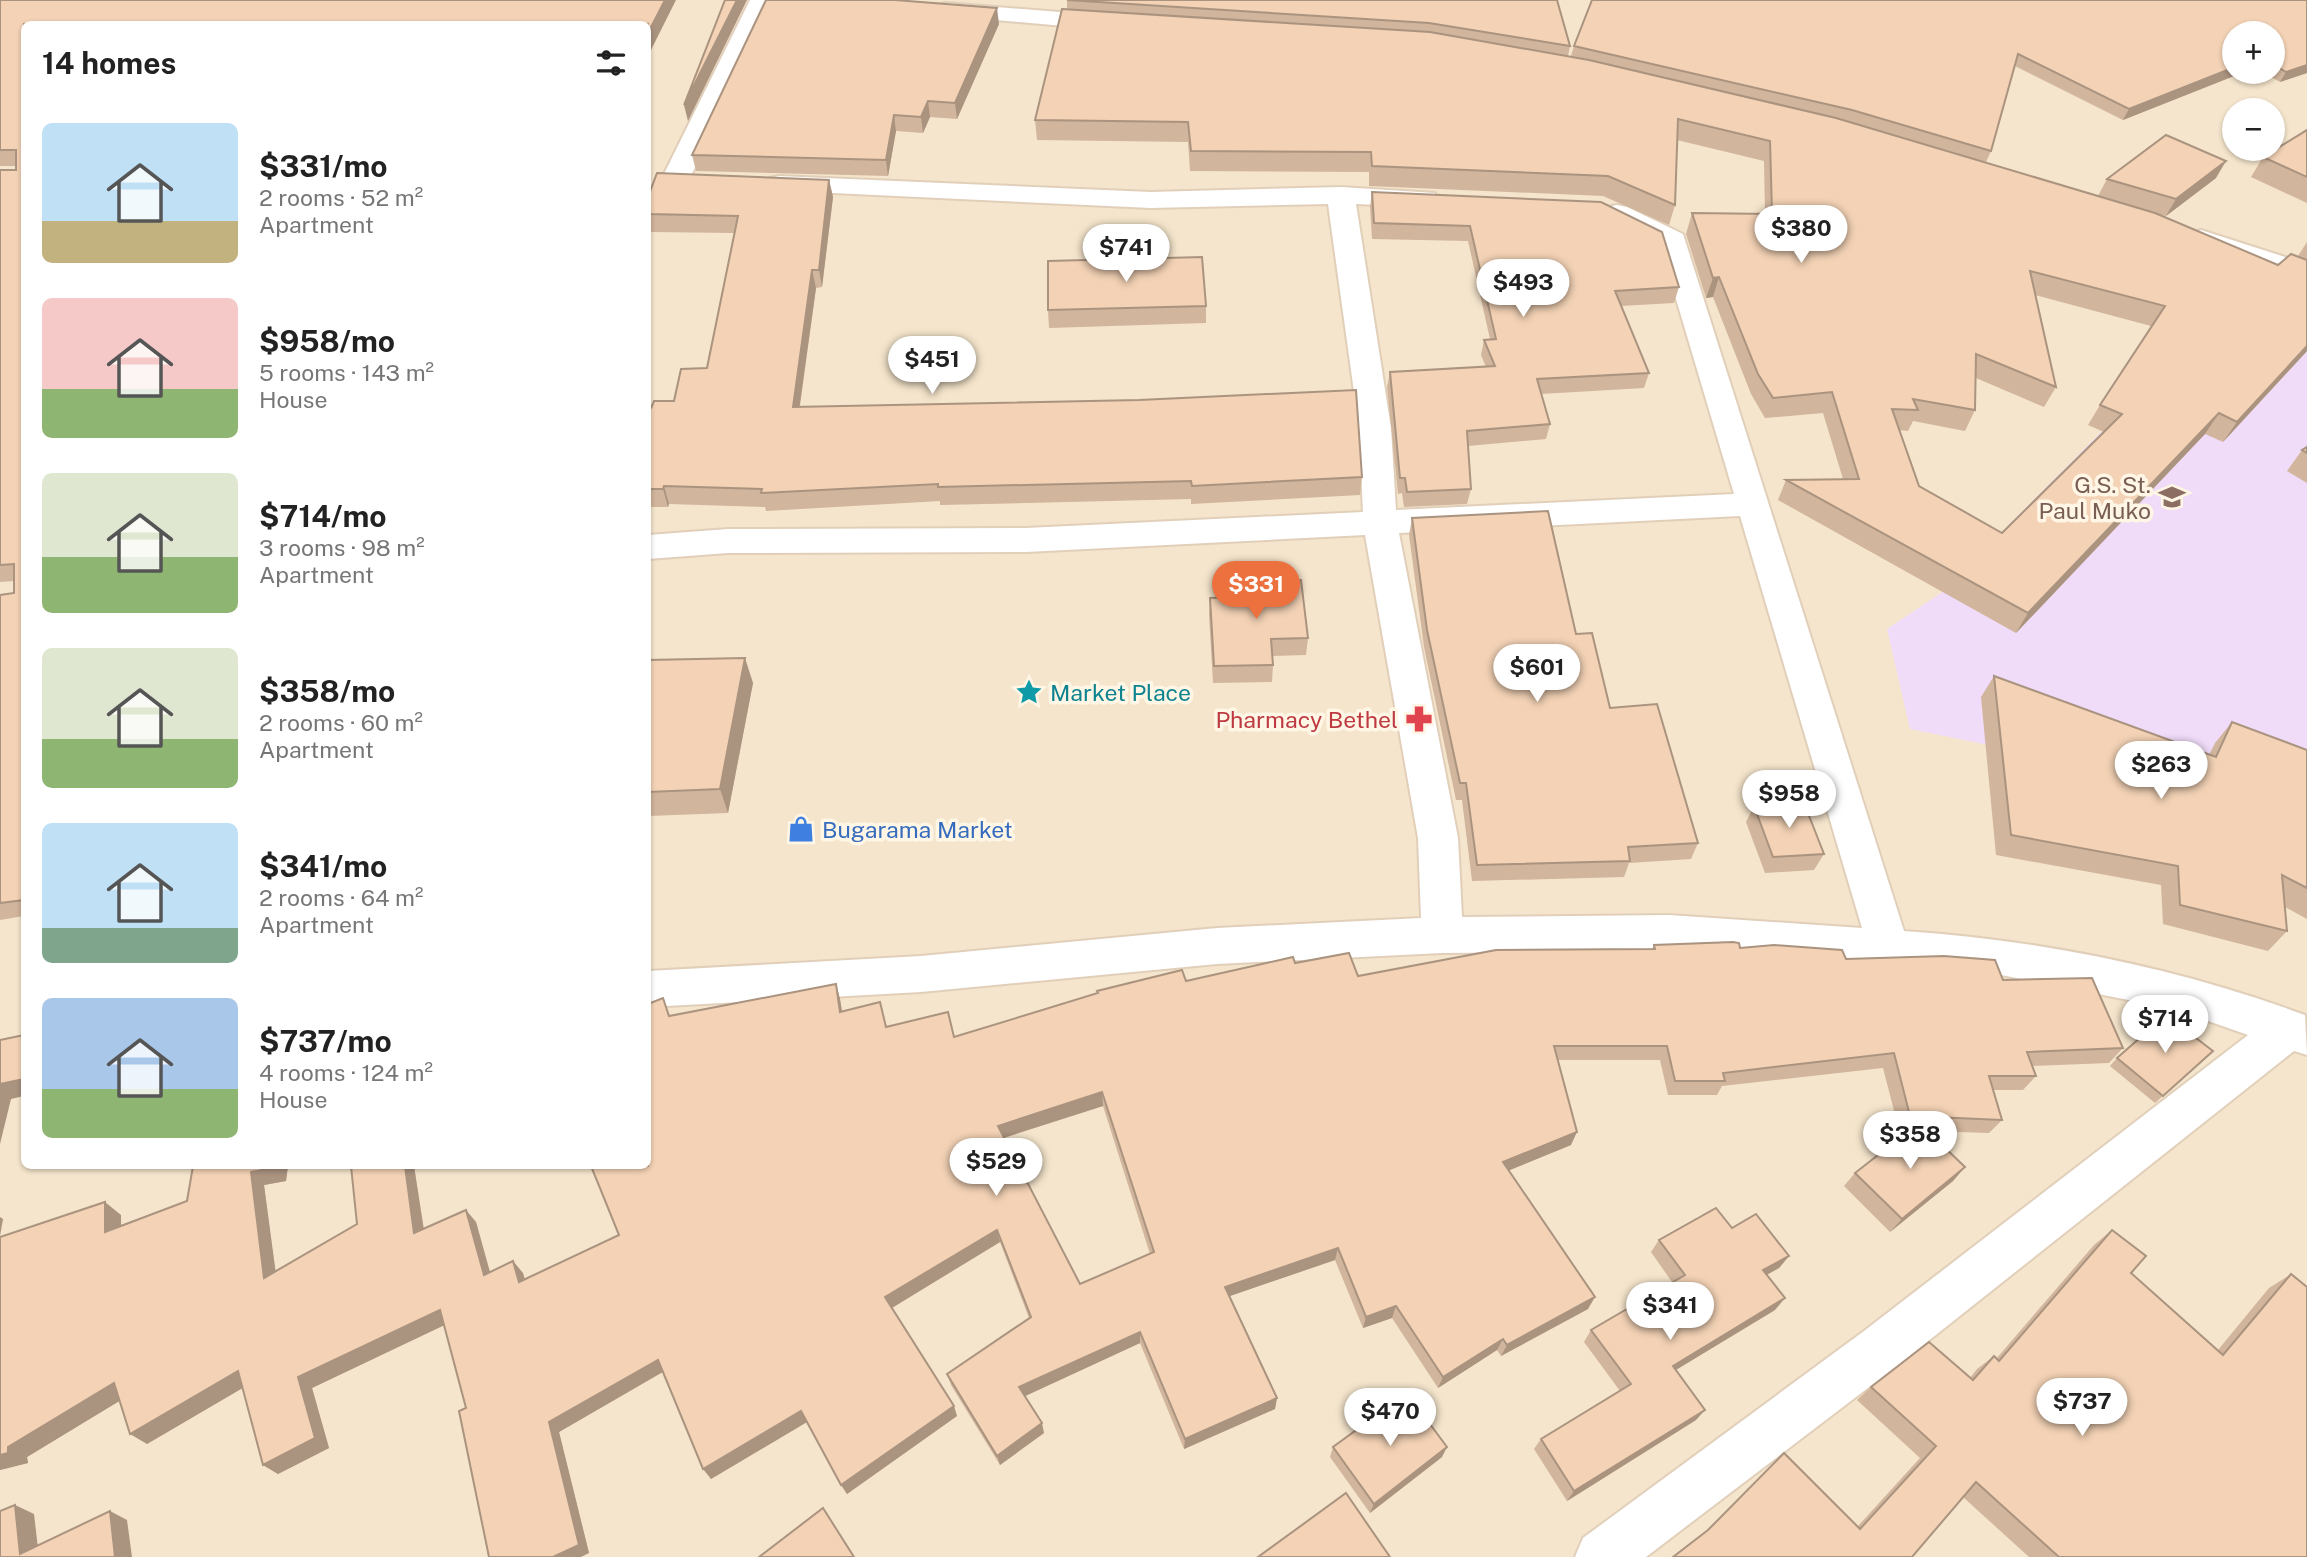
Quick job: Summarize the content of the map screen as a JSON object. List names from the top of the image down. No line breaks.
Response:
{"places":{"school or university":["G.S. St. Paul Muko"],"place":["Market Place"],"pharmacy":["Pharmacy Bethel"],"shop":["Bugarama Market"]},"page":{"map_buttons":["+","−"],"heading":"14 homes","list":[{"name":"$331/mo","note":"2 rooms · 52 m² · Apartment"},{"name":"$958/mo","note":"5 rooms · 143 m² · House"},{"name":"$714/mo","note":"3 rooms · 98 m² · Apartment"},{"name":"$358/mo","note":"2 rooms · 60 m² · Apartment"},{"name":"$341/mo","note":"2 rooms · 64 m² · Apartment"},{"name":"$737/mo","note":"4 rooms · 124 m² · House"}],"price":["$380","$741","$493","$451","$331","$601","$263","$958","$714","$358","$529","$341","$737","$470"]}}
